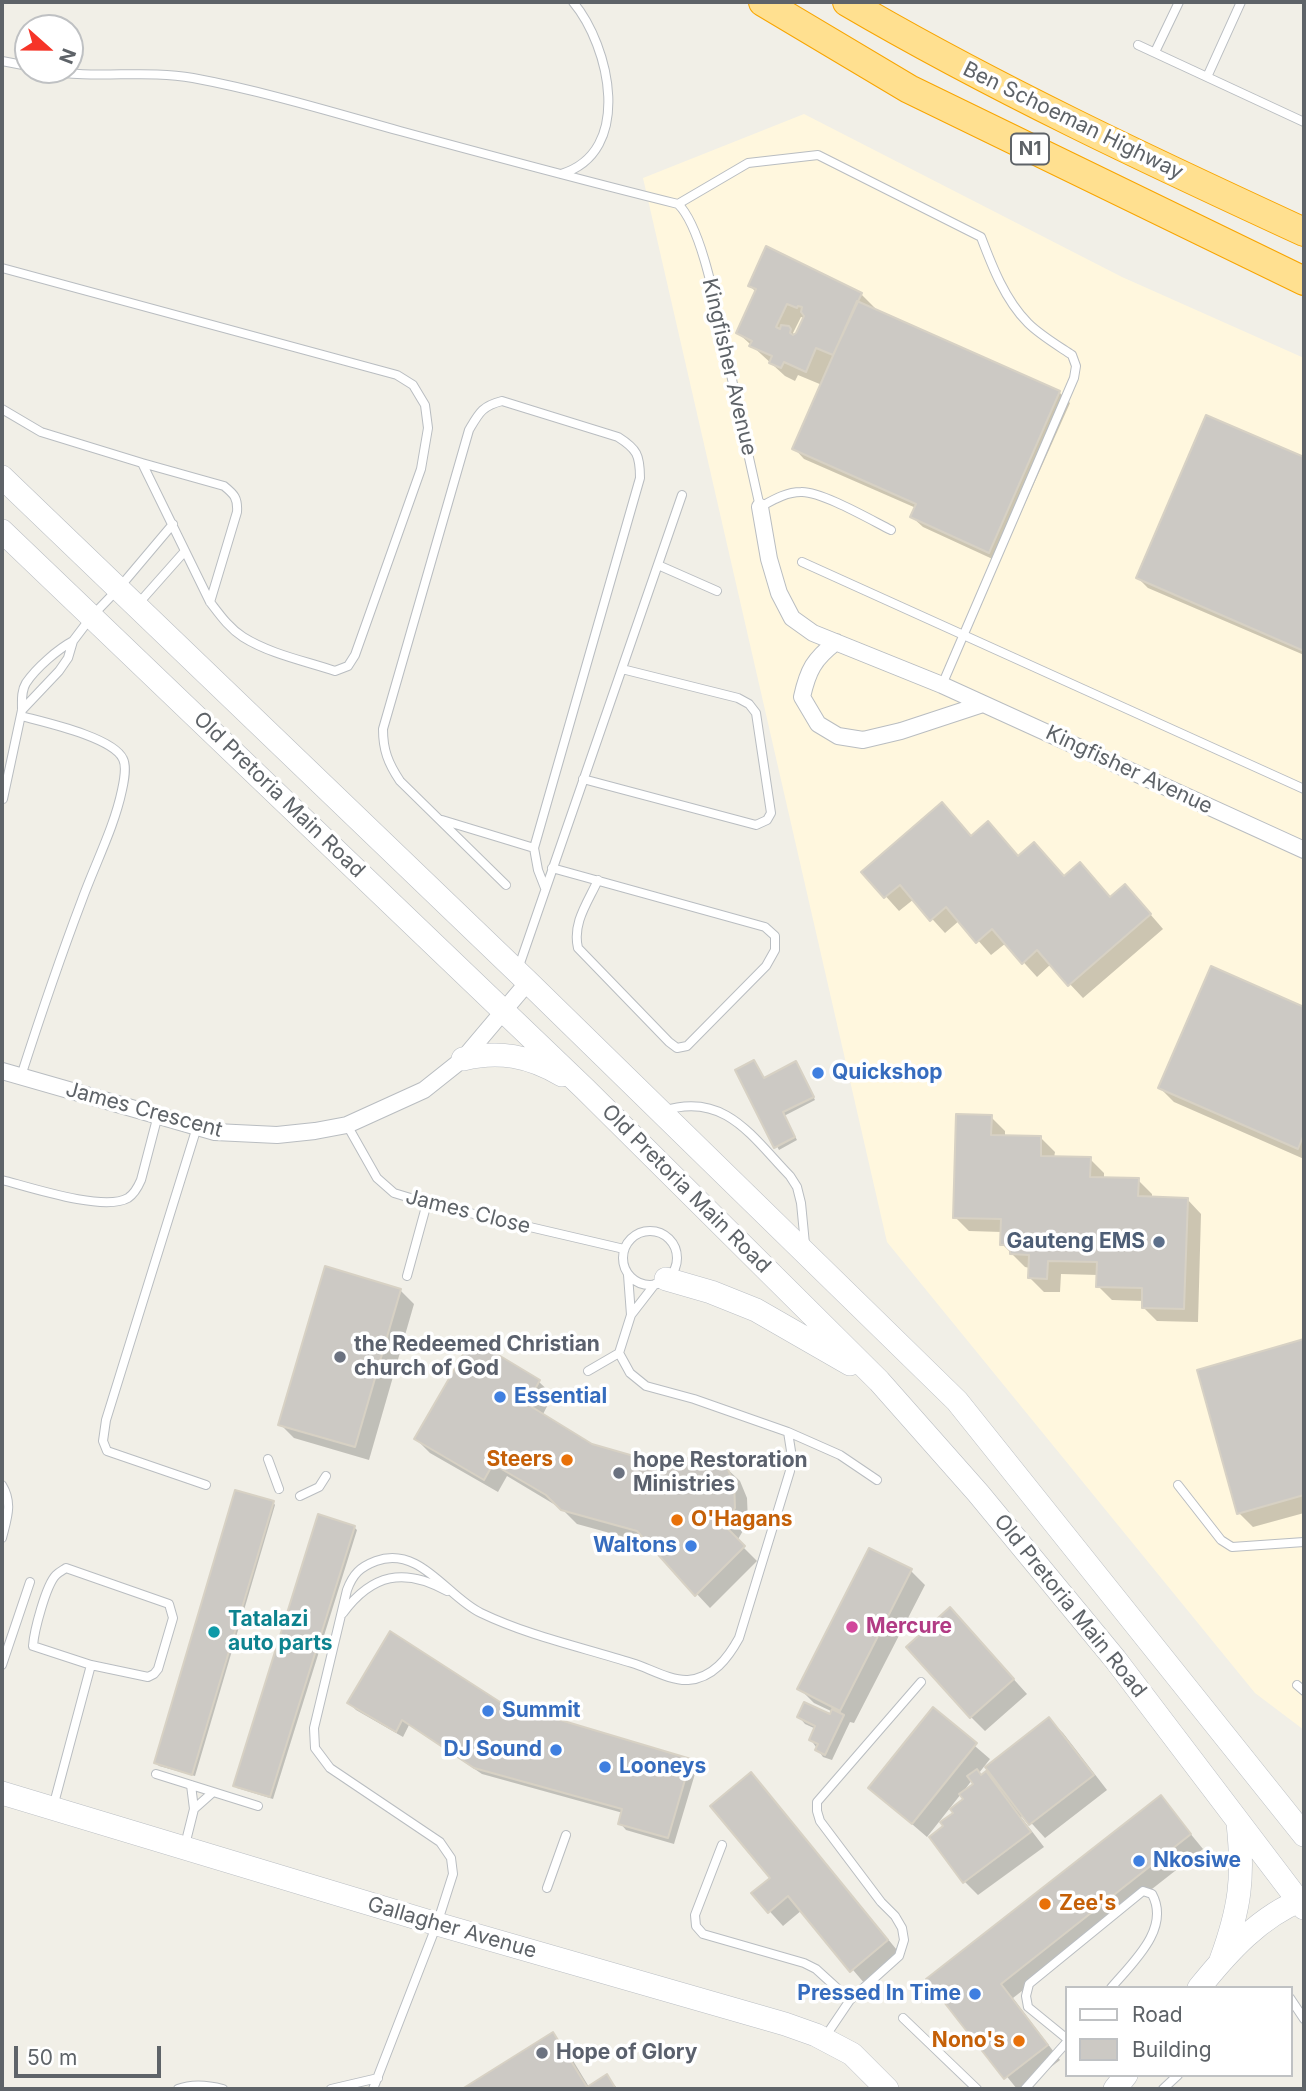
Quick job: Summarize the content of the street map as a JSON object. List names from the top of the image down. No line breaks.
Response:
{"streets":{"highway":["Ben Schoeman Highway","N1"],"main road":["Old Pretoria Main Road","Gallagher Avenue"],"street":["Kingfisher Avenue","James Crescent"],"lane":["James Close"]},"crossings":[["Old Pretoria Main Road","James Crescent"],["James Crescent","James Close"]],"places":["Quickshop","Gauteng EMS","the Redeemed Christian church of God","Essential","Steers","hope Restoration Ministries","O'Hagans","Waltons","Mercure","Tatalazi auto parts","Summit","DJ Sound","Looneys","Nkosiwe","Zee's","Pressed In Time","Nono's","Hope of Glory"],"legend":["Road","Building"],"scale_bar":"50 m","north":"right"}
